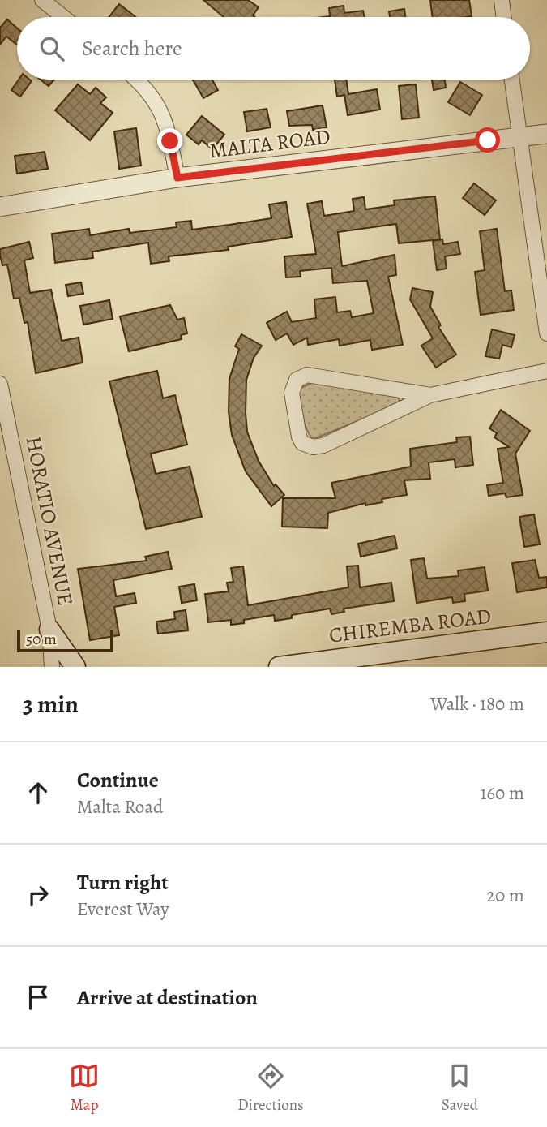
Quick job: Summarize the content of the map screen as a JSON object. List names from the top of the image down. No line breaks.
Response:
{"streets":{"main road":["CHIREMBA ROAD"],"street":["MALTA ROAD","HORATIO AVENUE"]},"scale_bar":"50 m","page":{"search":"Search here","scale":"50 m","heading":["3 min","Walk · 180 m"],"list":[["Continue","Malta Road","160 m"],["Turn right","Everest Way","20 m"],"Arrive at destination"],"nav":["Map","Directions","Saved"]}}
